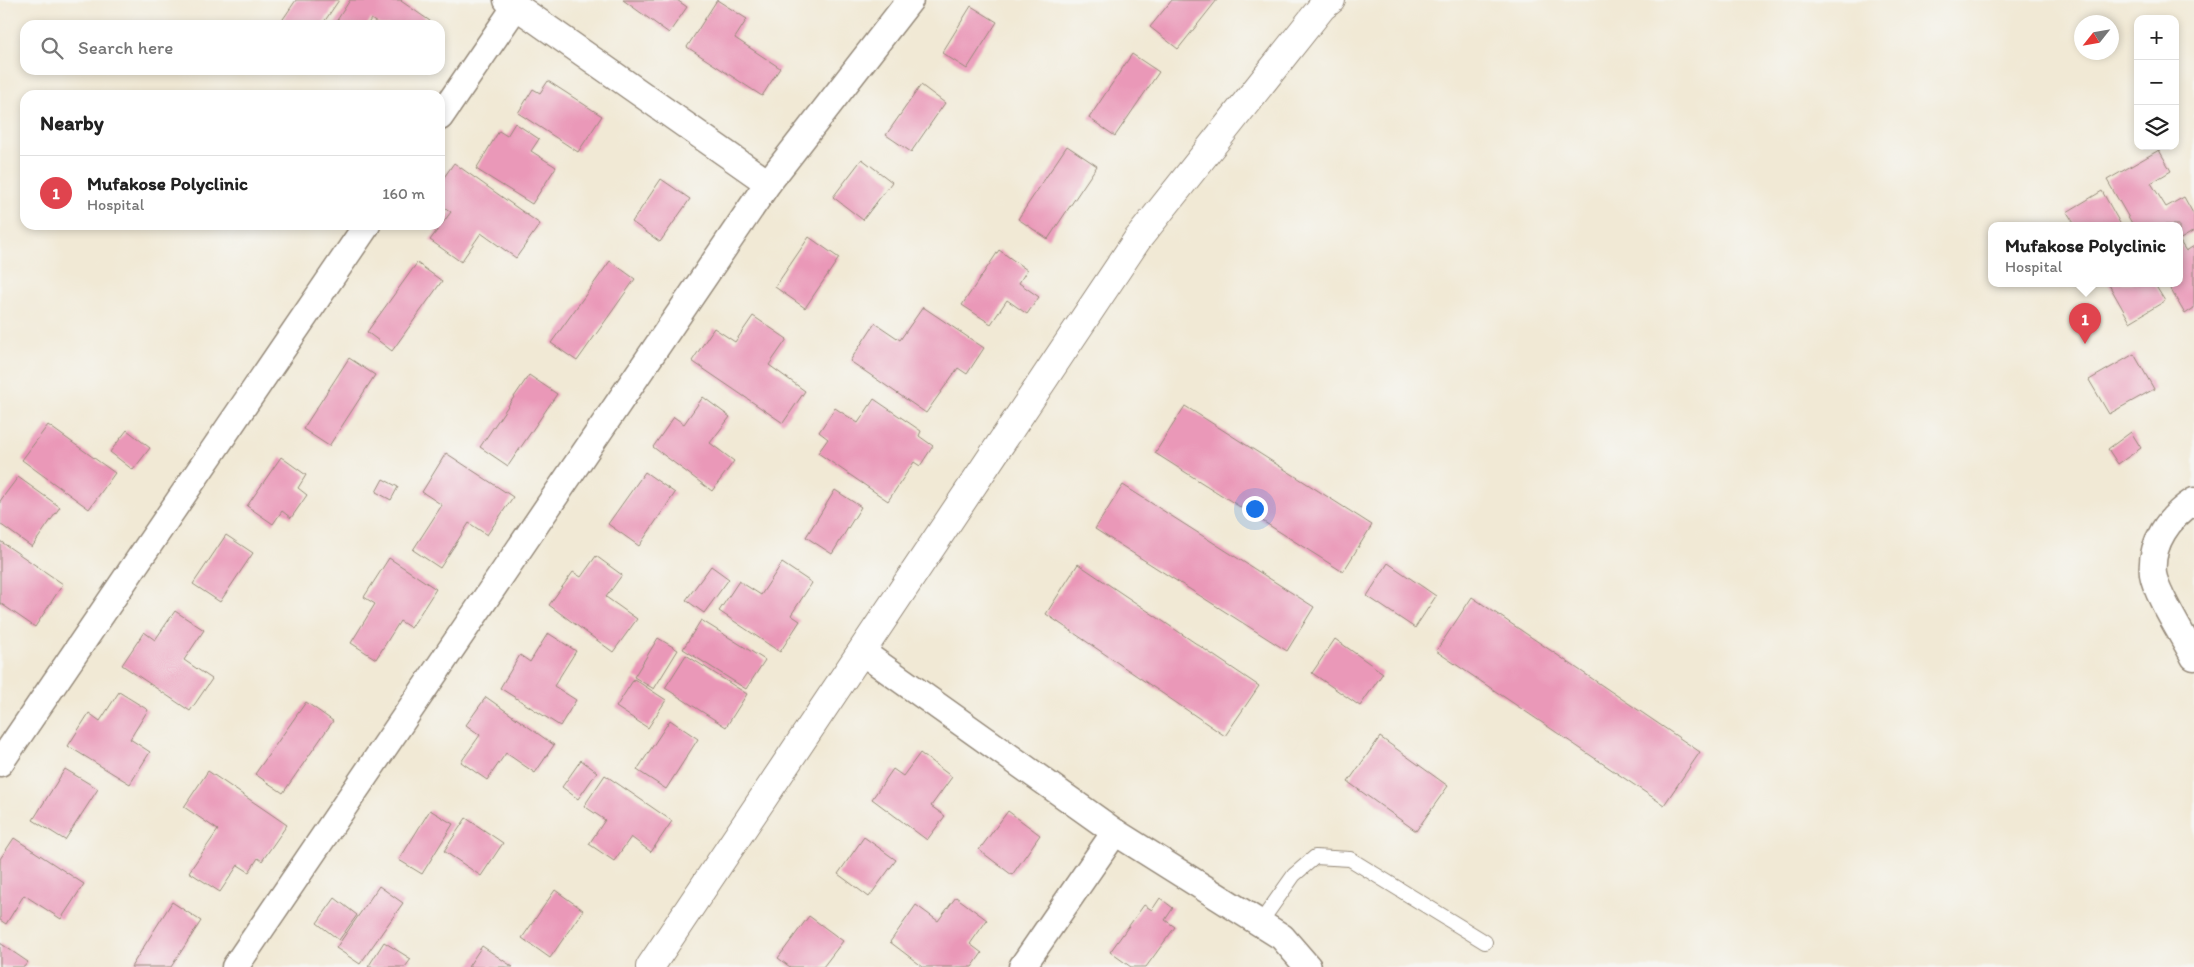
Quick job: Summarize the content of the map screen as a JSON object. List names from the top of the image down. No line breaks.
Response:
{"north":"bottom left","page":{"map_buttons":["+","−"],"search":"Search here","heading":"Nearby","list":[{"mark":"1","name":"Mufakose Polyclinic","note":"Hospital","value":"160 m"}],"popup":["Mufakose Polyclinic","Hospital"],"pins":"1"}}
